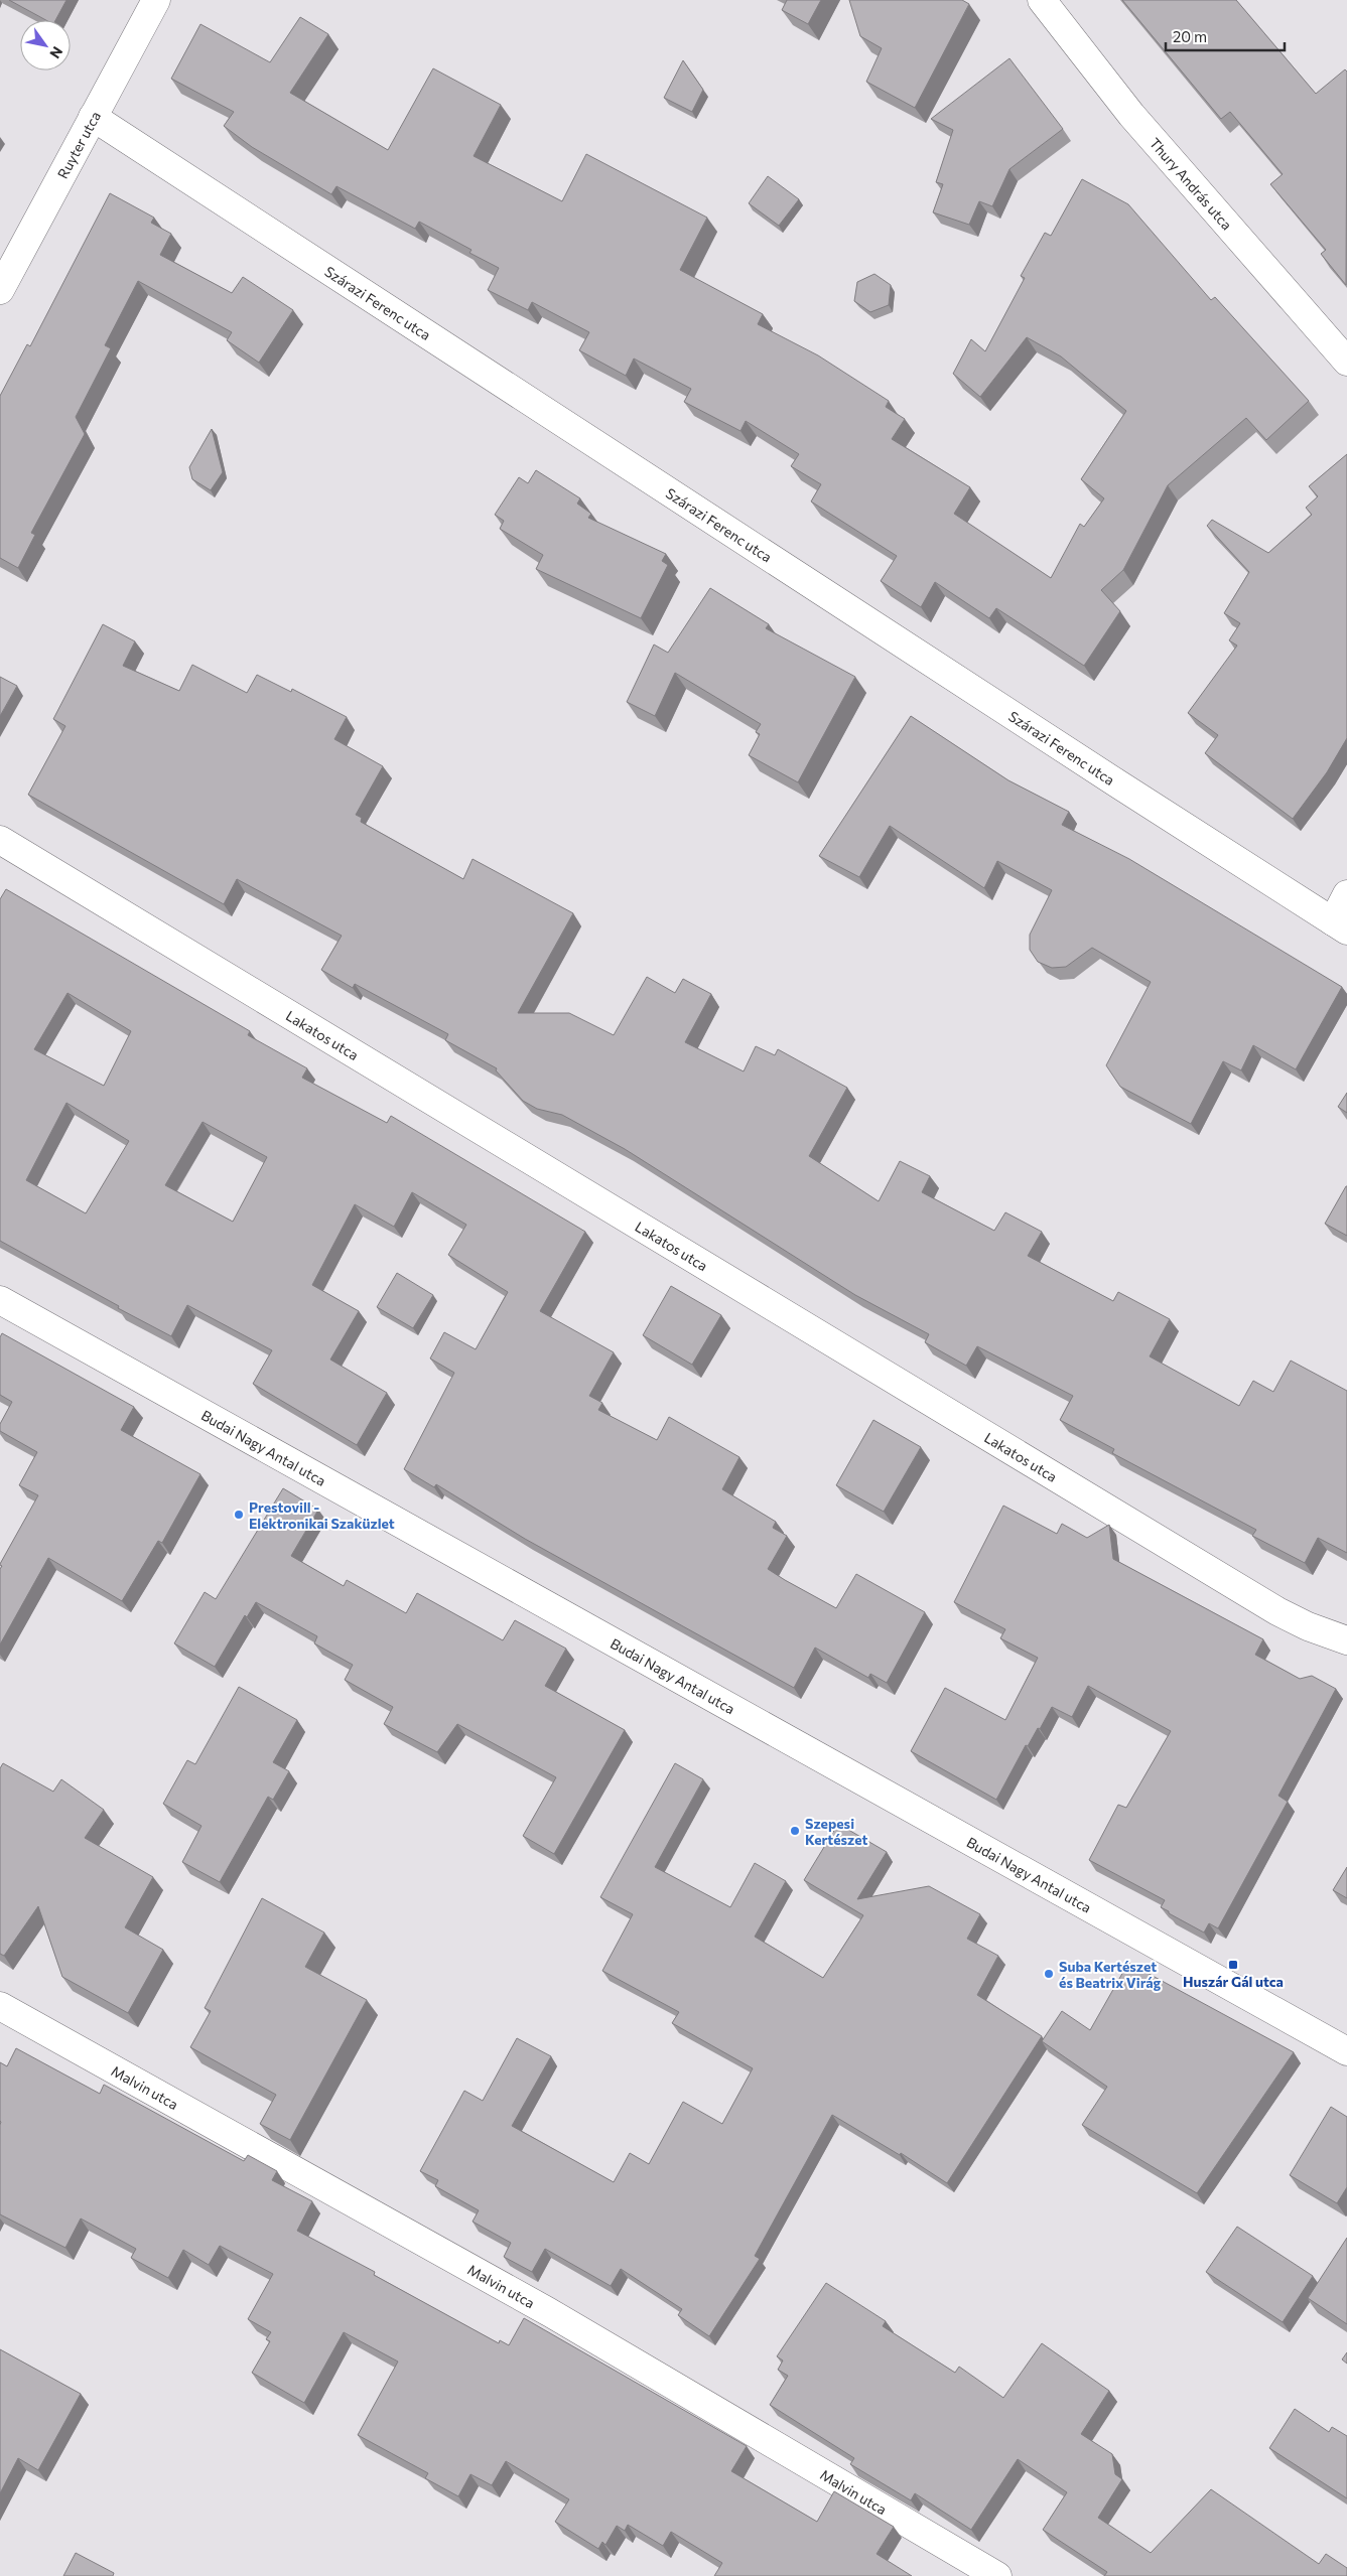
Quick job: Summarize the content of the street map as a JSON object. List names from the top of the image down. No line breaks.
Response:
{"streets":{"street":["Ruyter utca","Thury András utca","Szárazi Ferenc utca","Lakatos utca","Budai Nagy Antal utca","Malvin utca"]},"crossings":[["Ruyter utca","Szárazi Ferenc utca"]],"places":{"other":["Prestovill - Elektronikai Szaküzlet","Szepesi Kertészet","Suba Kertészet és Beatrix Virág"],"transit":["Huszár Gál utca"]},"scale_bar":"20 m","north":"bottom right"}
